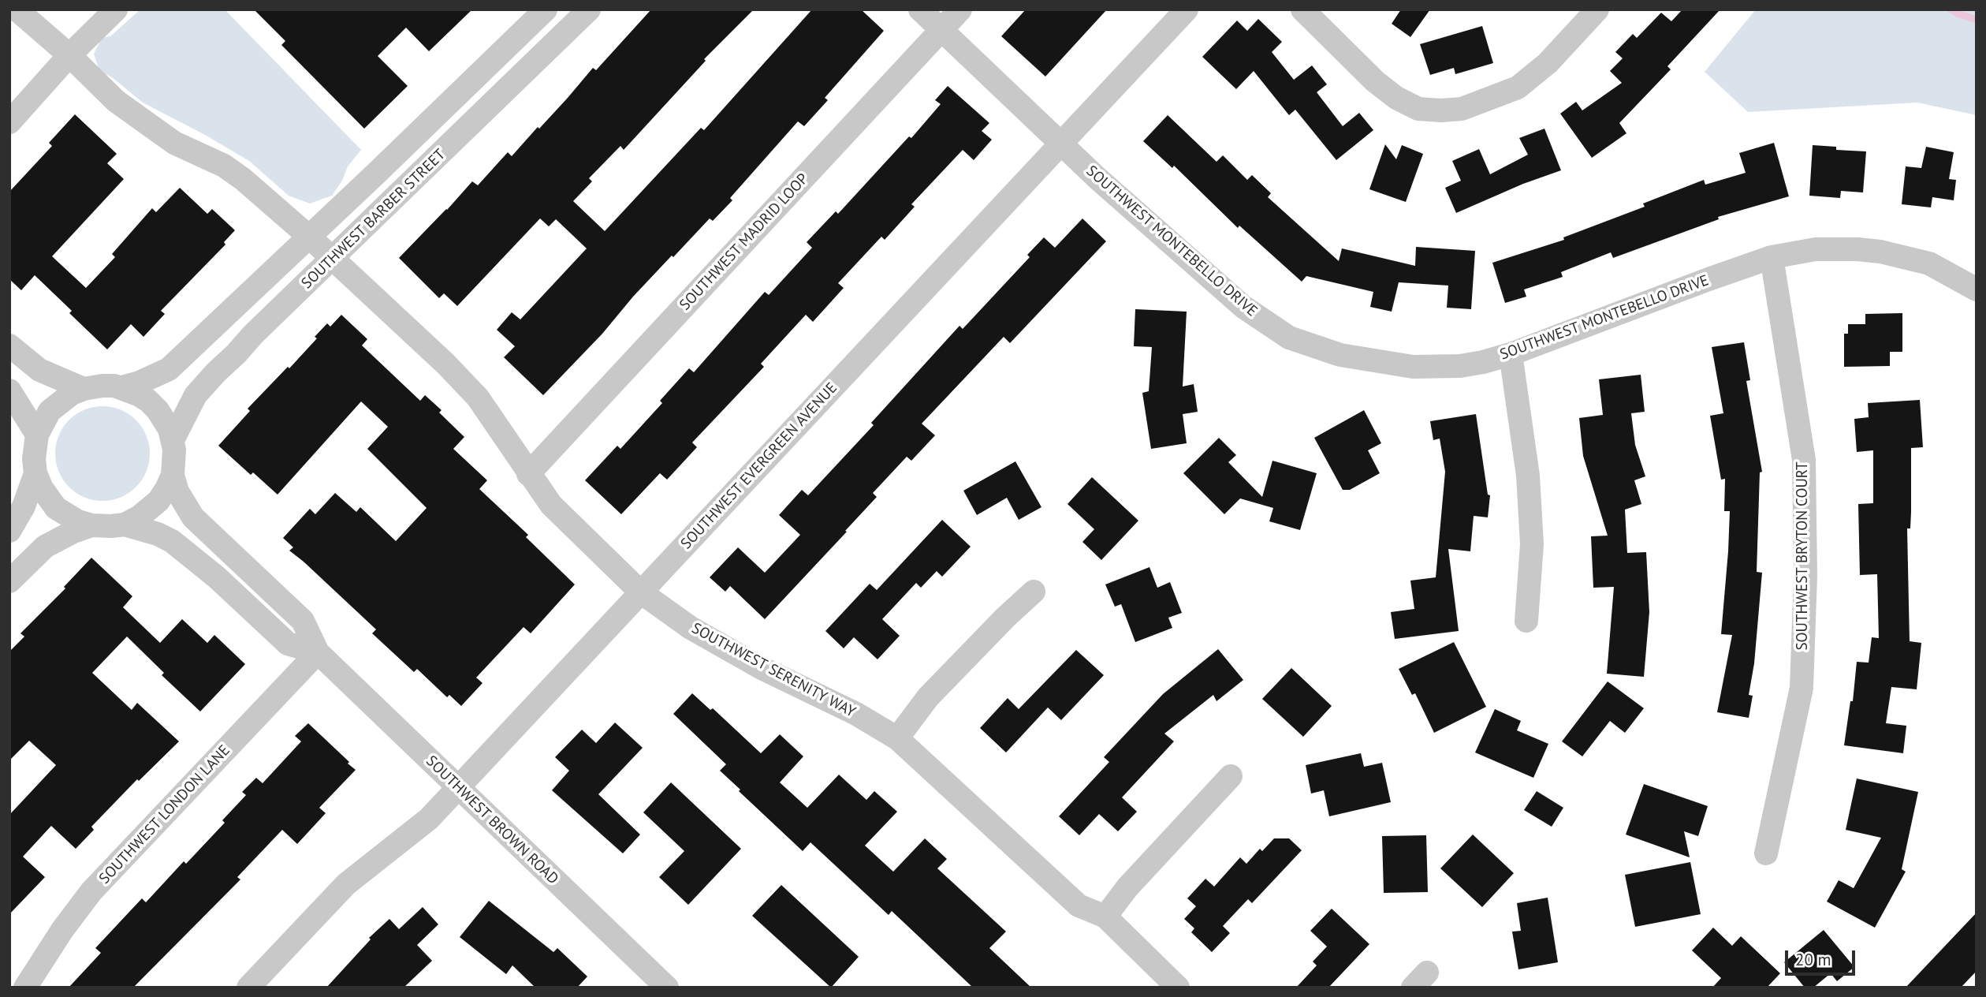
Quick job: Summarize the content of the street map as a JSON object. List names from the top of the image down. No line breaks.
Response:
{"streets":{"street":["SOUTHWEST BARBER STREET","SOUTHWEST MONTEBELLO DRIVE","SOUTHWEST MADRID LOOP","SOUTHWEST EVERGREEN AVENUE","SOUTHWEST BRYTON COURT","SOUTHWEST SERENITY WAY","SOUTHWEST LONDON LANE","SOUTHWEST BROWN ROAD"]},"crossings":[["SOUTHWEST BARBER STREET","SOUTHWEST SERENITY WAY"],["SOUTHWEST BARBER STREET","SOUTHWEST BROWN ROAD"],["SOUTHWEST MONTEBELLO DRIVE","SOUTHWEST MADRID LOOP"],["SOUTHWEST MONTEBELLO DRIVE","SOUTHWEST EVERGREEN AVENUE"],["SOUTHWEST MONTEBELLO DRIVE","SOUTHWEST BRYTON COURT"],["SOUTHWEST MADRID LOOP","SOUTHWEST SERENITY WAY"],["SOUTHWEST EVERGREEN AVENUE","SOUTHWEST SERENITY WAY"],["SOUTHWEST EVERGREEN AVENUE","SOUTHWEST BROWN ROAD"],["SOUTHWEST LONDON LANE","SOUTHWEST BROWN ROAD"]],"scale_bar":"20 m"}
